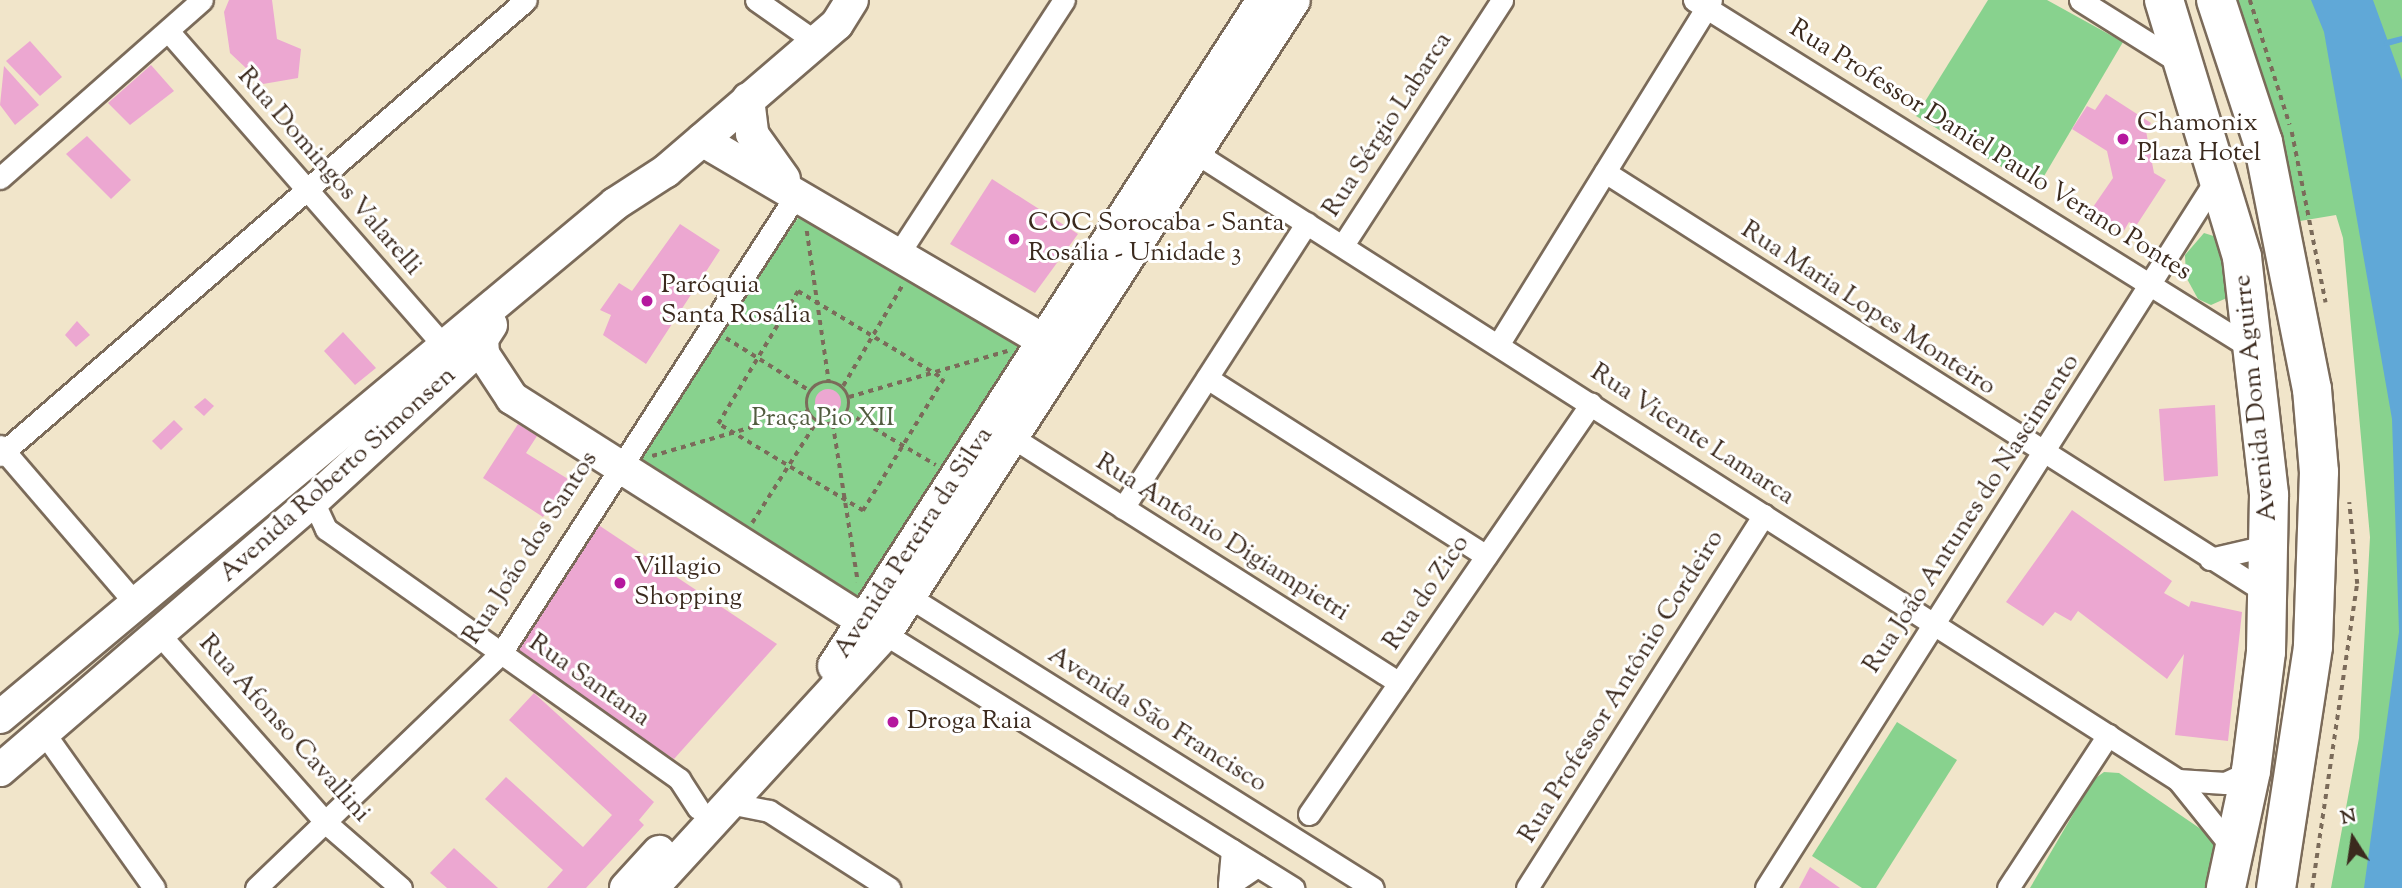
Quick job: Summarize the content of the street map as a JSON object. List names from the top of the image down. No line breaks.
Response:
{"streets":{"highway":["Avenida Dom Aguirre"],"main road":["Avenida Roberto Simonsen","Avenida Pereira da Silva"],"street":["Rua Sérgio Labarca","Rua Professor Daniel Paulo Verano Pontes","Rua Domingos Valarelli","Rua Maria Lopes Monteiro","Rua Vicente Lamarca","Rua João Antunes do Nascimento","Rua Antônio Digiampietri","Rua João dos Santos","Rua do Zico","Rua Santana","Rua Professor Antônio Cordeiro","Avenida São Francisco","Rua Afonso Cavallini"]},"crossings":[["Rua Sérgio Labarca","Rua Vicente Lamarca"],["Rua Professor Daniel Paulo Verano Pontes","Avenida Dom Aguirre"],["Rua Professor Daniel Paulo Verano Pontes","Rua João Antunes do Nascimento"],["Rua Domingos Valarelli","Avenida Roberto Simonsen"],["Rua Maria Lopes Monteiro","Avenida Dom Aguirre"],["Rua Maria Lopes Monteiro","Rua João Antunes do Nascimento"],["Avenida Dom Aguirre","Rua Vicente Lamarca"],["Avenida Dom Aguirre","Rua João Antunes do Nascimento"],["Rua Vicente Lamarca","Rua João Antunes do Nascimento"],["Rua Vicente Lamarca","Avenida Pereira da Silva"],["Rua Vicente Lamarca","Rua do Zico"],["Rua Vicente Lamarca","Rua Professor Antônio Cordeiro"],["Avenida Roberto Simonsen","Rua Santana"],["Avenida Roberto Simonsen","Rua Afonso Cavallini"],["Rua Antônio Digiampietri","Avenida Pereira da Silva"],["Rua Antônio Digiampietri","Rua do Zico"],["Avenida Pereira da Silva","Rua Santana"],["Avenida Pereira da Silva","Avenida São Francisco"],["Rua João dos Santos","Rua Santana"],["Rua João dos Santos","Rua Afonso Cavallini"],["Rua do Zico","Avenida São Francisco"]],"parks":["Praça Pio XII"],"places":["Chamonix Plaza Hotel","COC Sorocaba - Santa Rosália - Unidade 3","Paróquia Santa Rosália","Villagio Shopping","Droga Raia"],"north":"top"}
